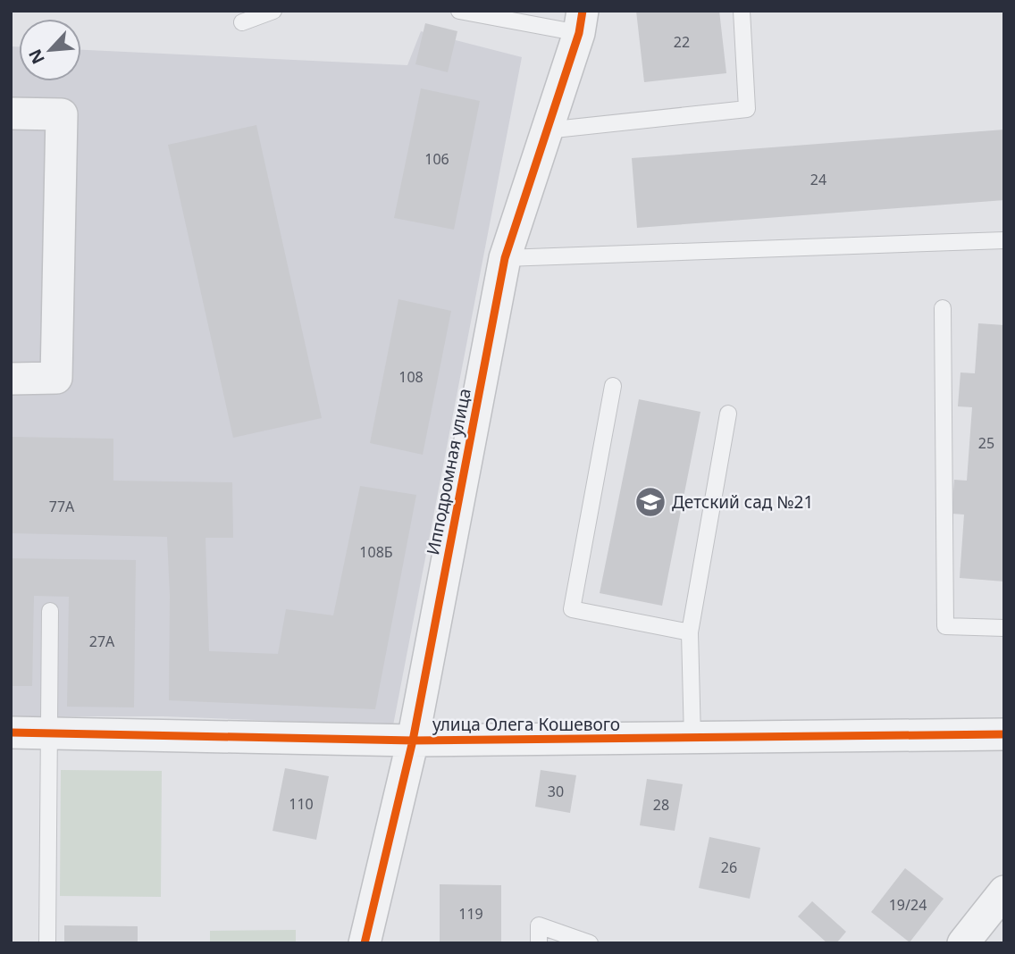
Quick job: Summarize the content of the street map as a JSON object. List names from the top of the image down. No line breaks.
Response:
{"streets":{"street":["Ипподромная улица","улица Олега Кошевого"]},"crossings":[["Ипподромная улица","улица Олега Кошевого"]],"places":{"school or university":["Детский сад №21"]},"house_numbers":["22","106","24","108","25","77А","108Б","27А","30","110","28","26","19/24","119"],"north":"bottom left"}
